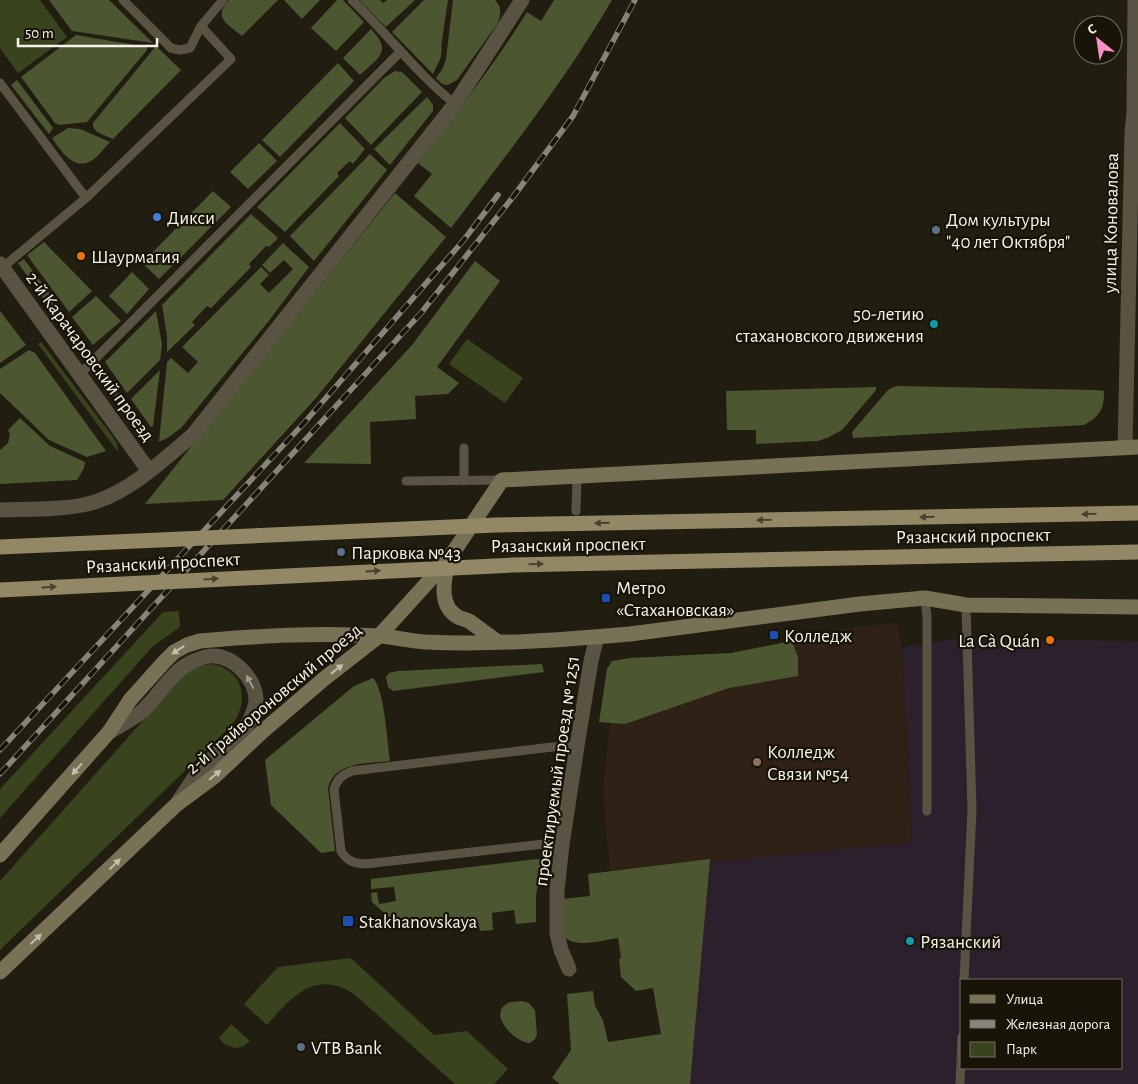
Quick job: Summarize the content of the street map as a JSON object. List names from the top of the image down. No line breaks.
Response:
{"streets":{"main road":["Рязанский проспект","2-й Грайвороновский проезд"],"street":["улица Коновалова","2-й Карачаровский проезд","проектируемый проезд № 1251"]},"places":{"other":["Дикси","Дом культуры \"40 лет Октября\"","Шаурмагия","50-летию стахановского движения","Парковка №43","La Cà Quán","Колледж Связи №54","Рязанский","VTB Bank"],"transit":["Метро «Стахановская»","Колледж","Stakhanovskaya"]},"legend":["Улица","Железная дорога","Парк"],"scale_bar":"50 m","north":"top left"}
